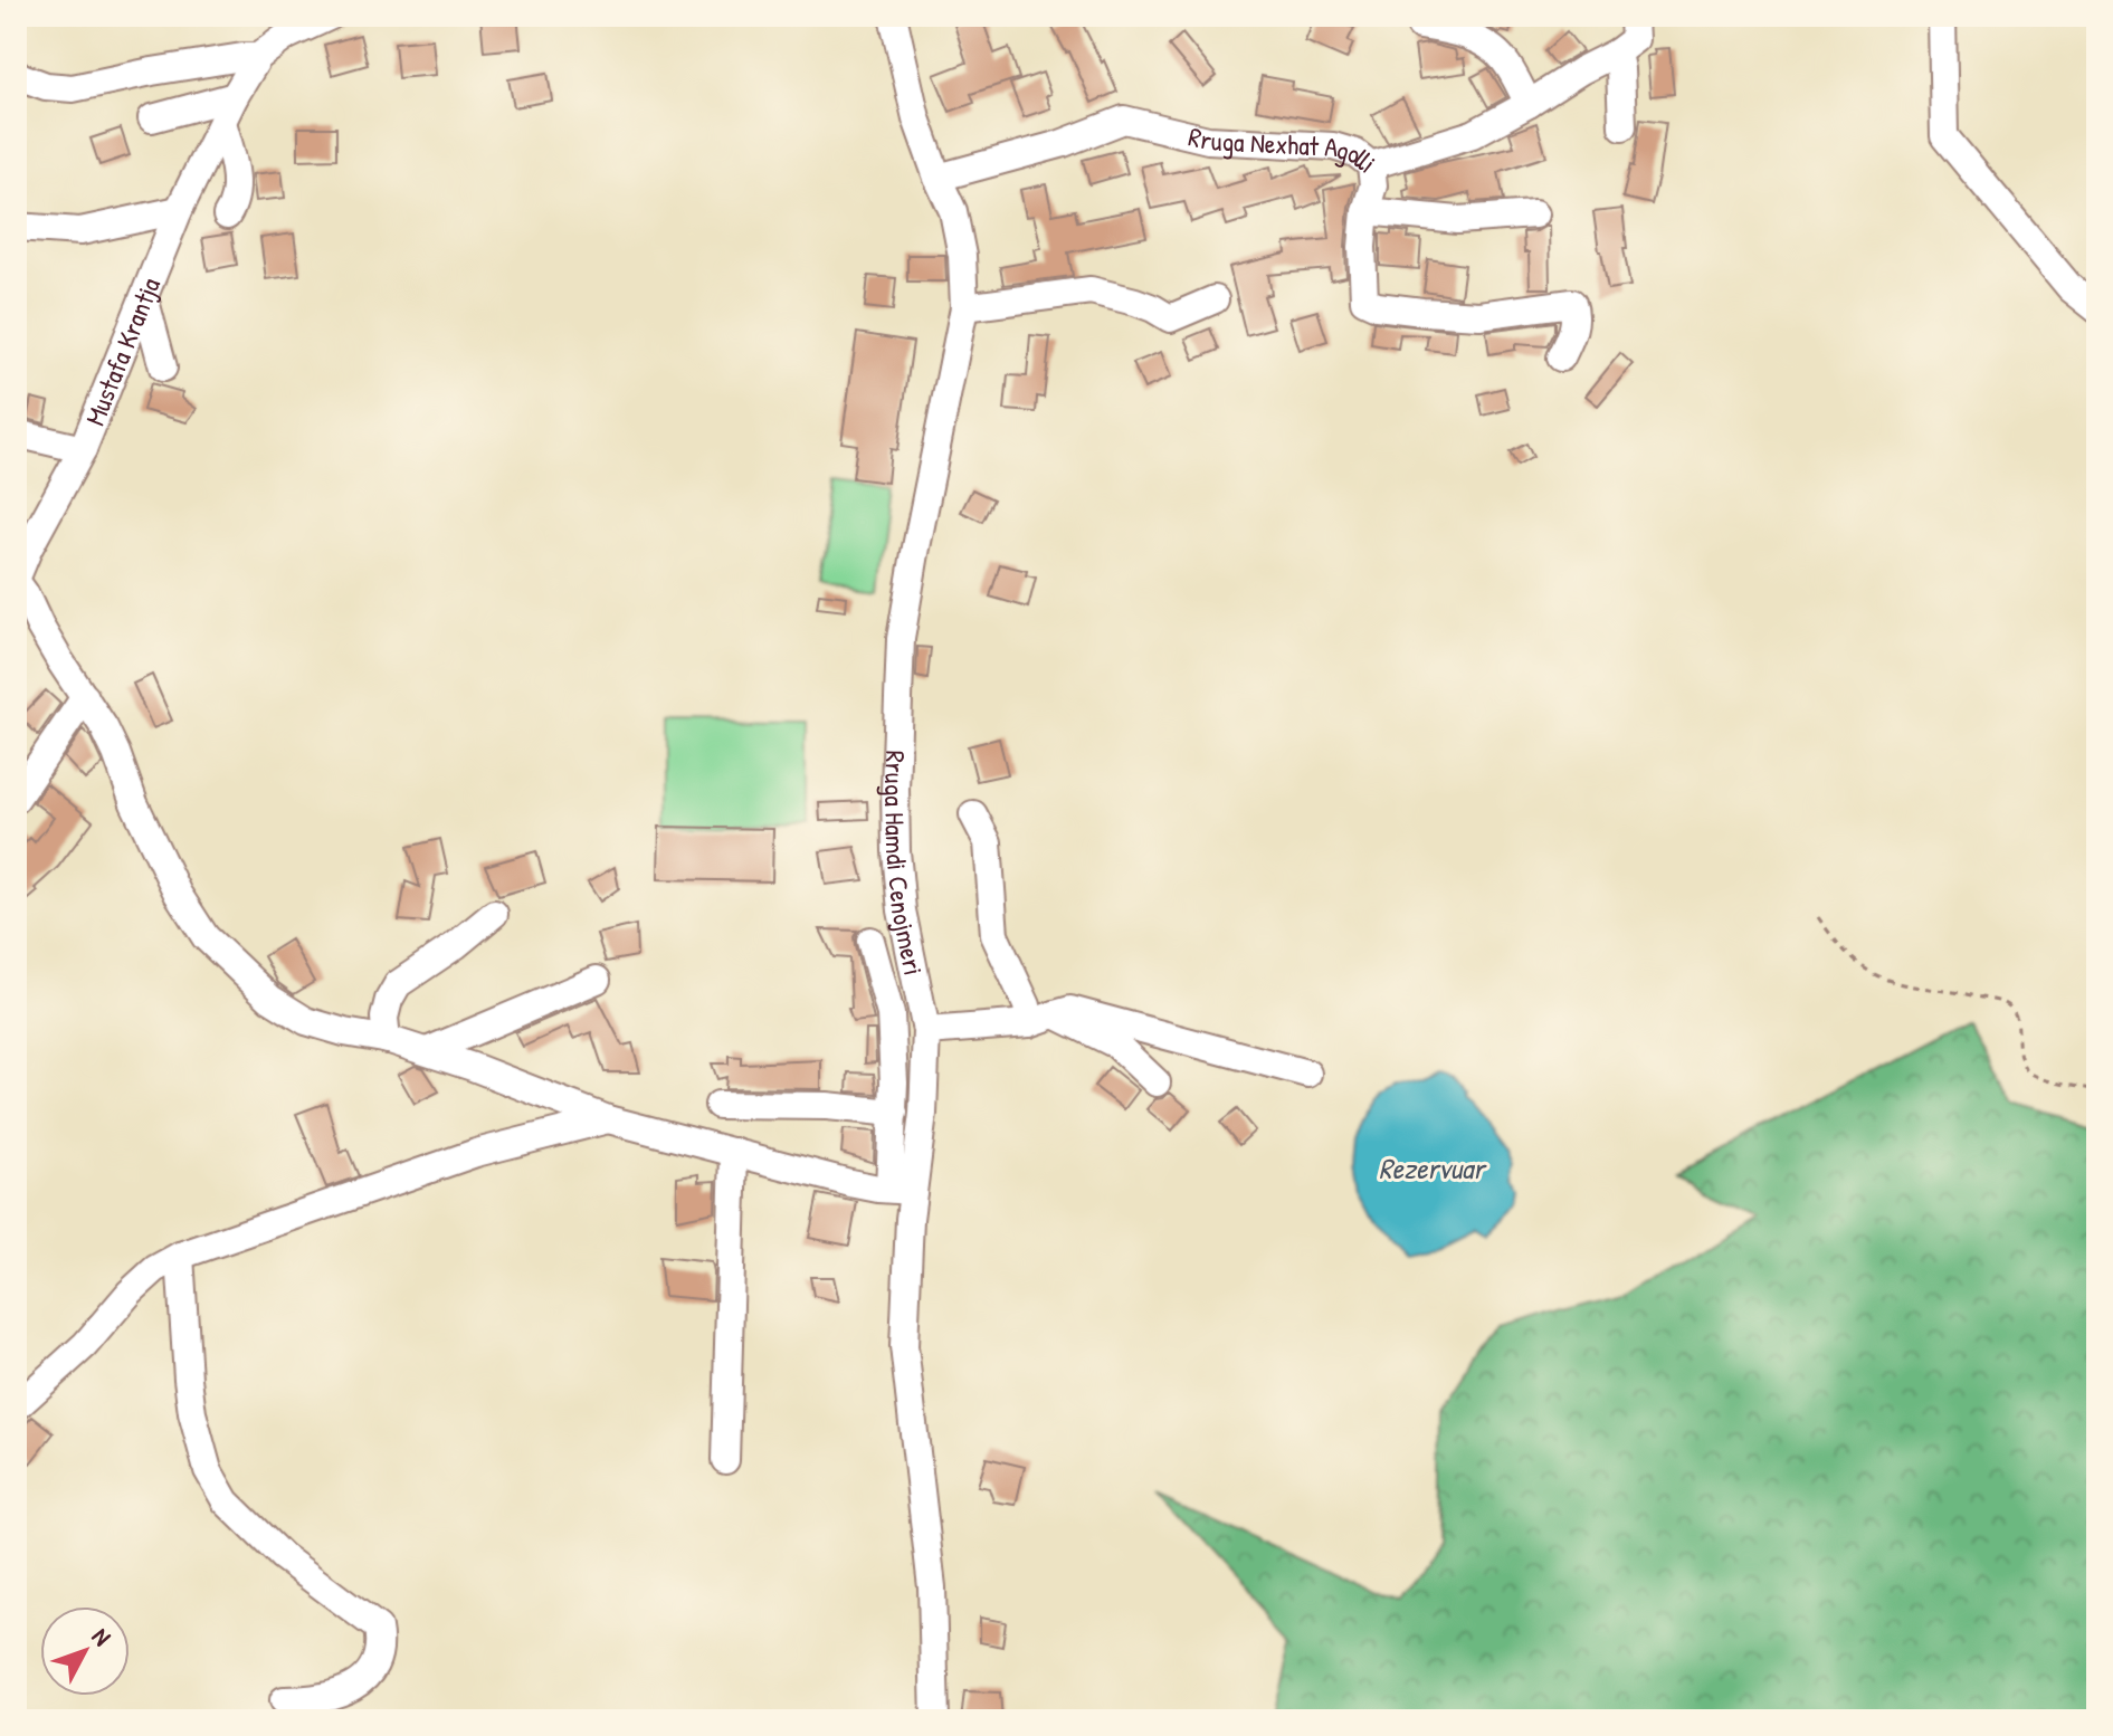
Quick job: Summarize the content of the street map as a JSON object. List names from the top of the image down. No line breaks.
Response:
{"streets":{"street":["Rruga Nexhat Agolli","Mustafa Krantja","Rruga Hamdi Cenojmeri"]},"crossings":[["Rruga Nexhat Agolli","Rruga Hamdi Cenojmeri"]],"water":["Rezervuar"],"north":"top right"}
